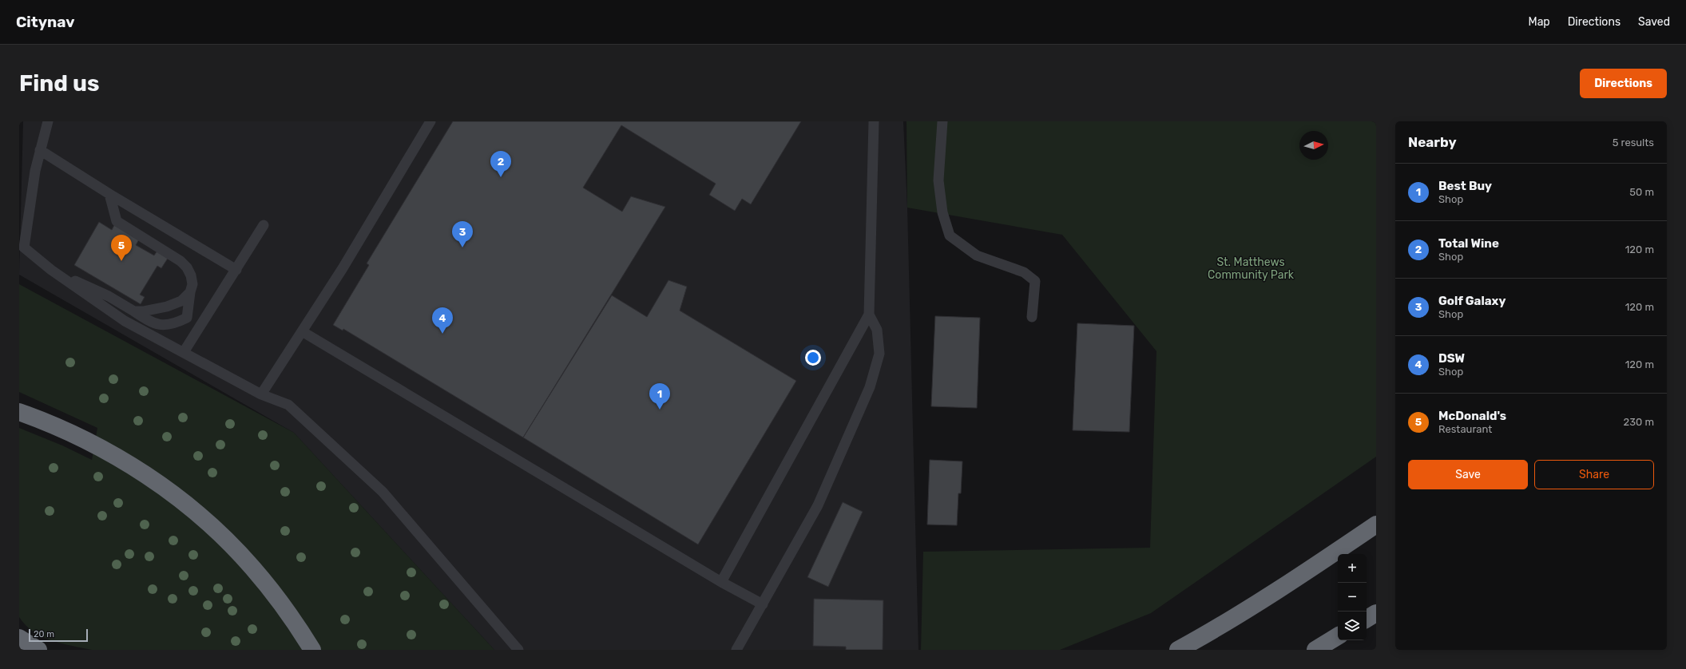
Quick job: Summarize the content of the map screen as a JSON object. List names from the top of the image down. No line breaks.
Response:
{"parks":["St. Matthews Community Park"],"scale_bar":"20 m","north":"right","page":{"header":"Citynav","nav":["Map","Directions","Saved"],"buttons":["Directions",["Save","Share"]],"title":"Find us","heading":["Nearby","5 results"],"pins":["2","3","5","4","1"],"list":[{"mark":"1","name":"Best Buy","note":"Shop","value":"50 m"},{"mark":"2","name":"Total Wine","note":"Shop","value":"120 m"},{"mark":"3","name":"Golf Galaxy","note":"Shop","value":"120 m"},{"mark":"4","name":"DSW","note":"Shop","value":"120 m"},{"mark":"5","name":"McDonald's","note":"Restaurant","value":"230 m"}],"map_buttons":["+","−"],"scale":"20 m"}}
